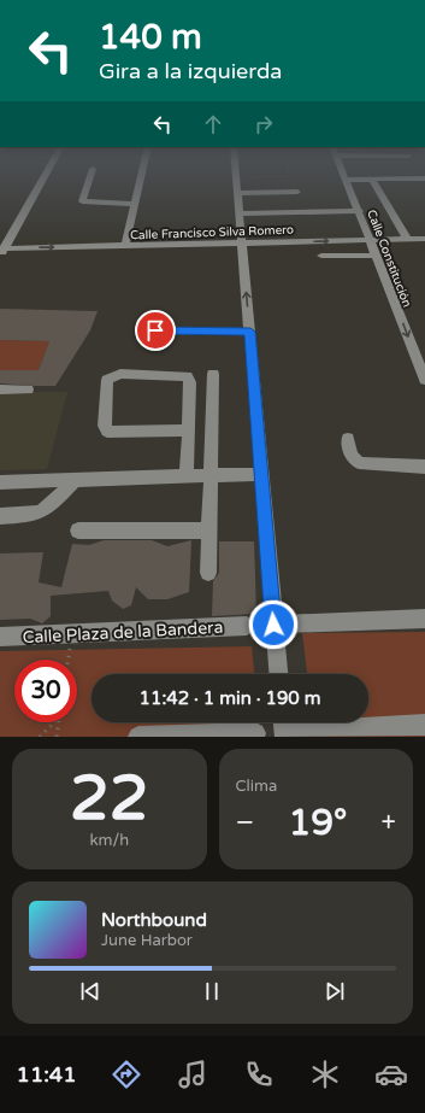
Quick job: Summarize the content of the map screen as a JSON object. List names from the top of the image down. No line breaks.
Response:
{"streets":{"street":["Calle Francisco Silva Romero","Calle Constitución","Calle Plaza de la Bandera"]},"crossings":[["Calle Francisco Silva Romero","Calle Constitución"]],"one_way":["Calle Constitución"],"page":{"turn":["140 m","Gira a la izquierda"],"limit":"30","trip":"11:42 · 1 min · 190 m","tile":[["22","km/h"],"Clima"],"heat":["−","19°","+"],"song":["Northbound","June Harbor"],"tabs":"11:41"}}
